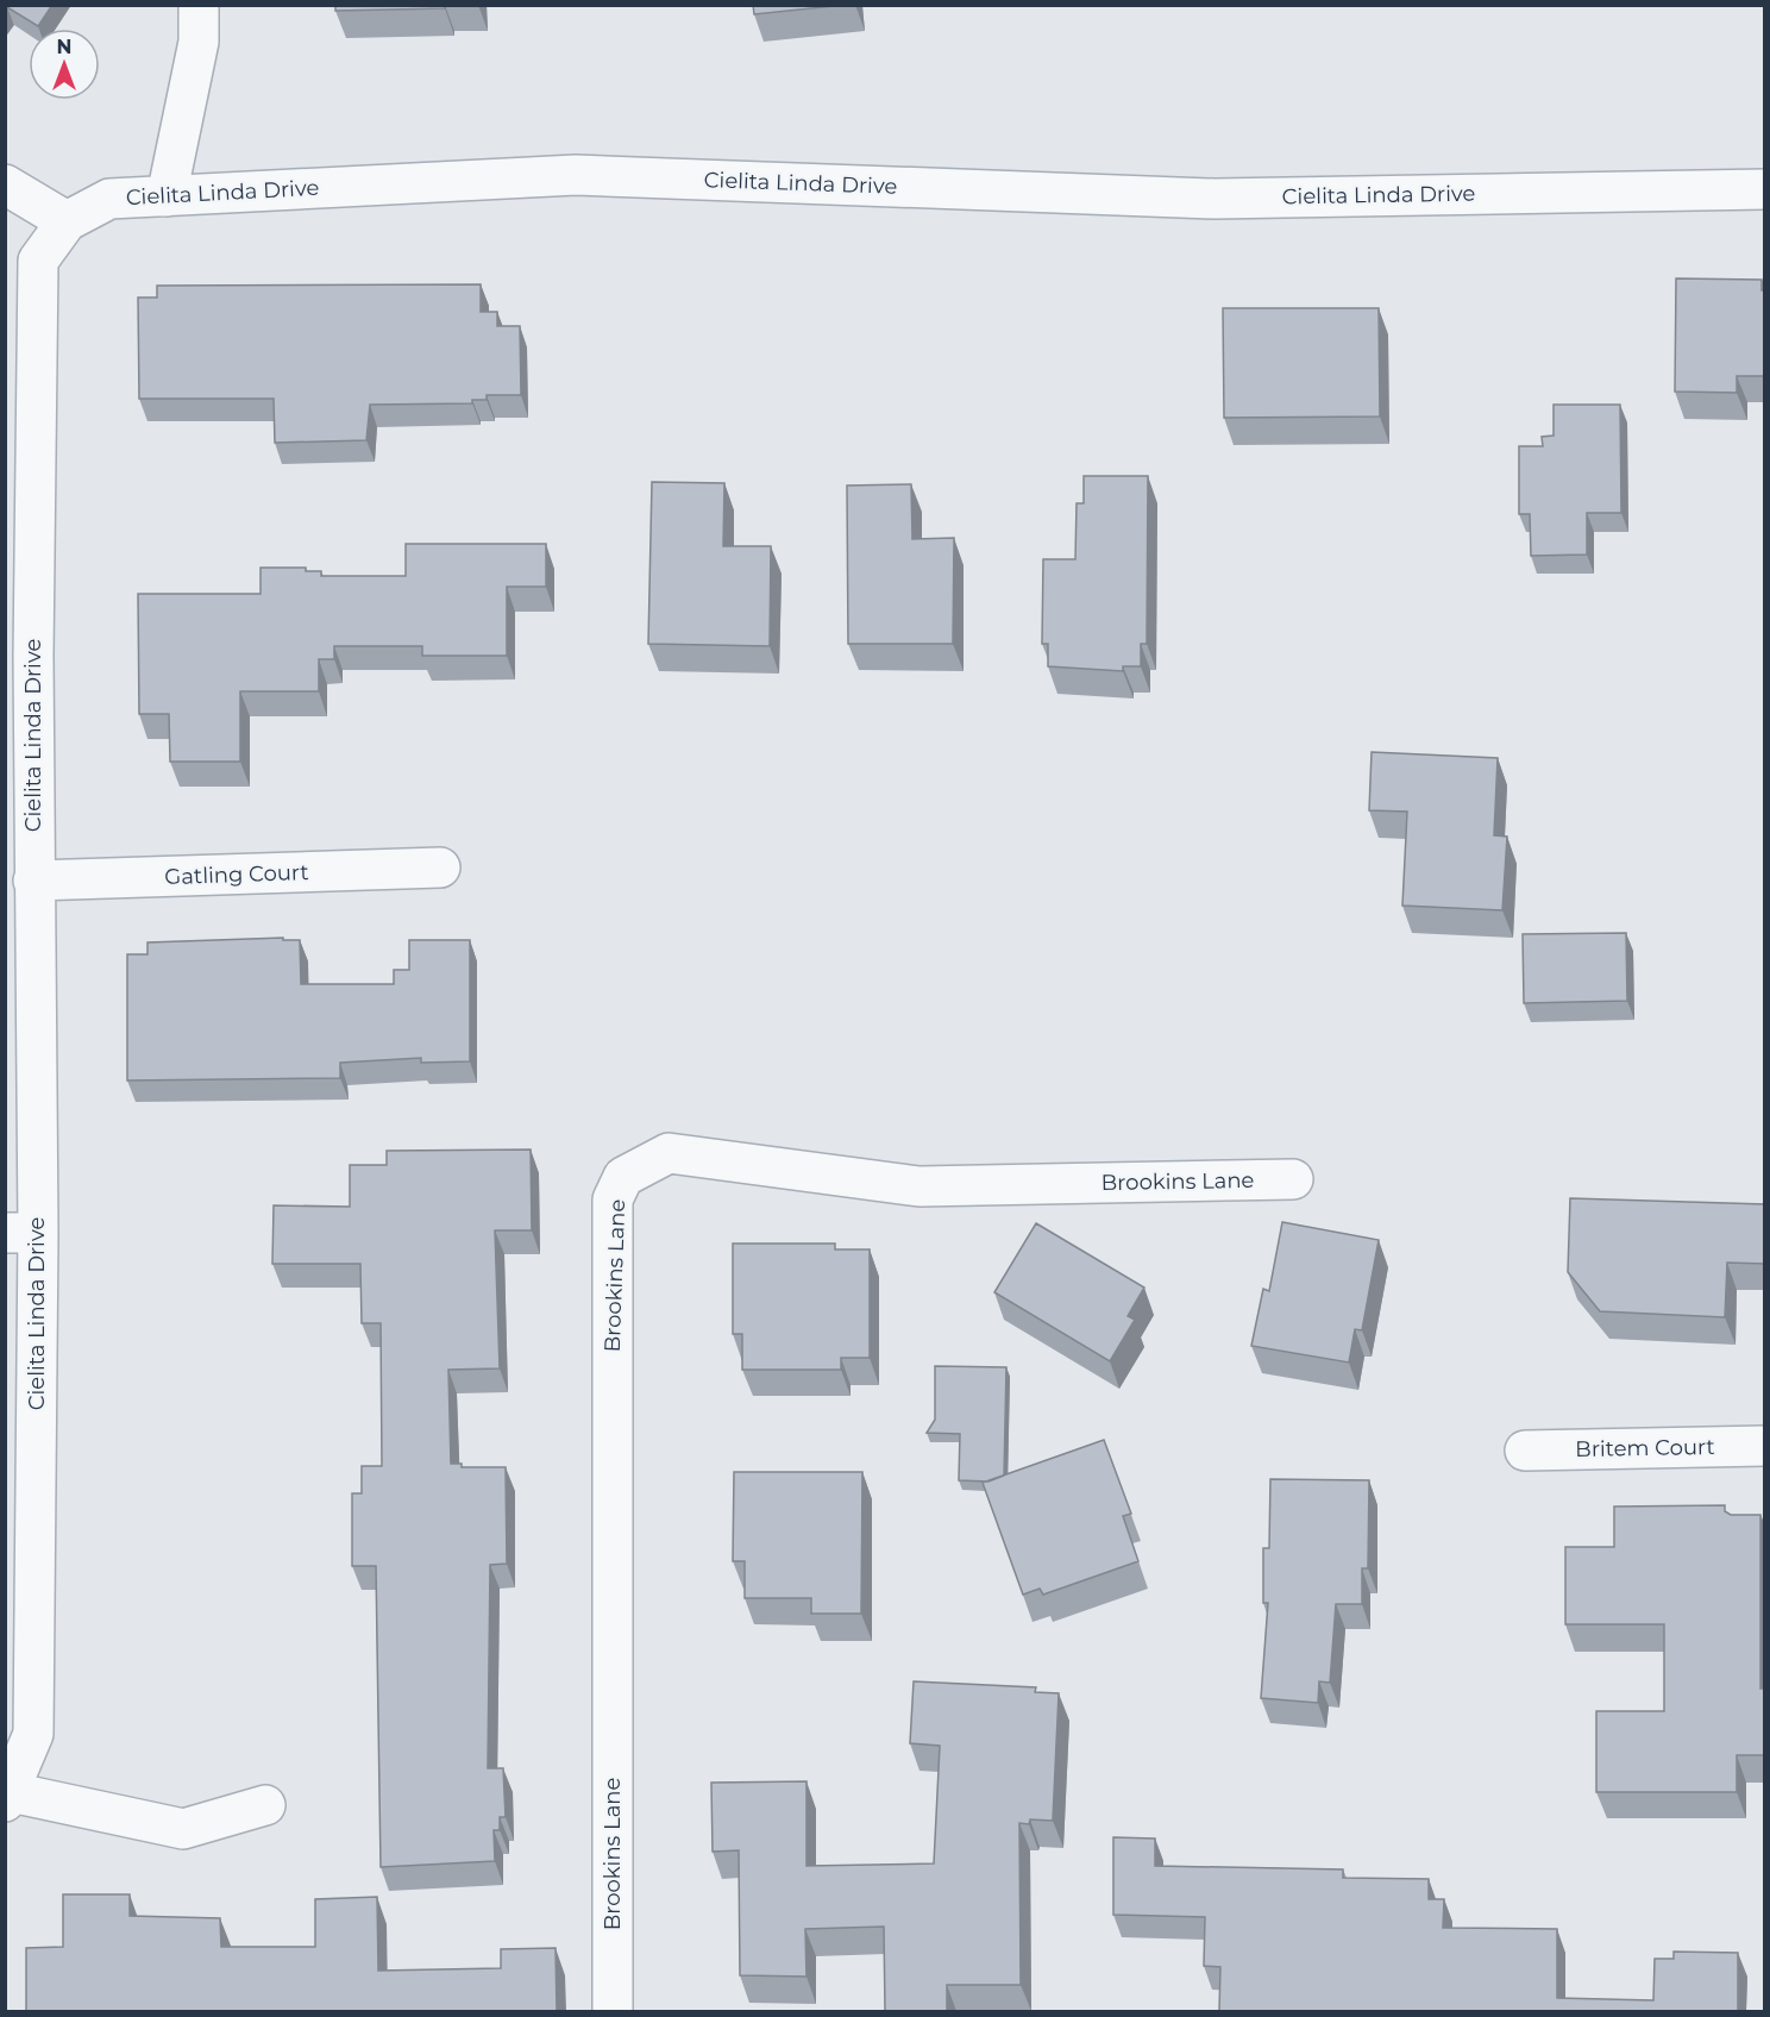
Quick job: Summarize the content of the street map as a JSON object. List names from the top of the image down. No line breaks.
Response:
{"streets":{"street":["Cielita Linda Drive","Gatling Court","Brookins Lane","Britem Court"]},"crossings":[["Cielita Linda Drive","Gatling Court"]],"north":"top"}
